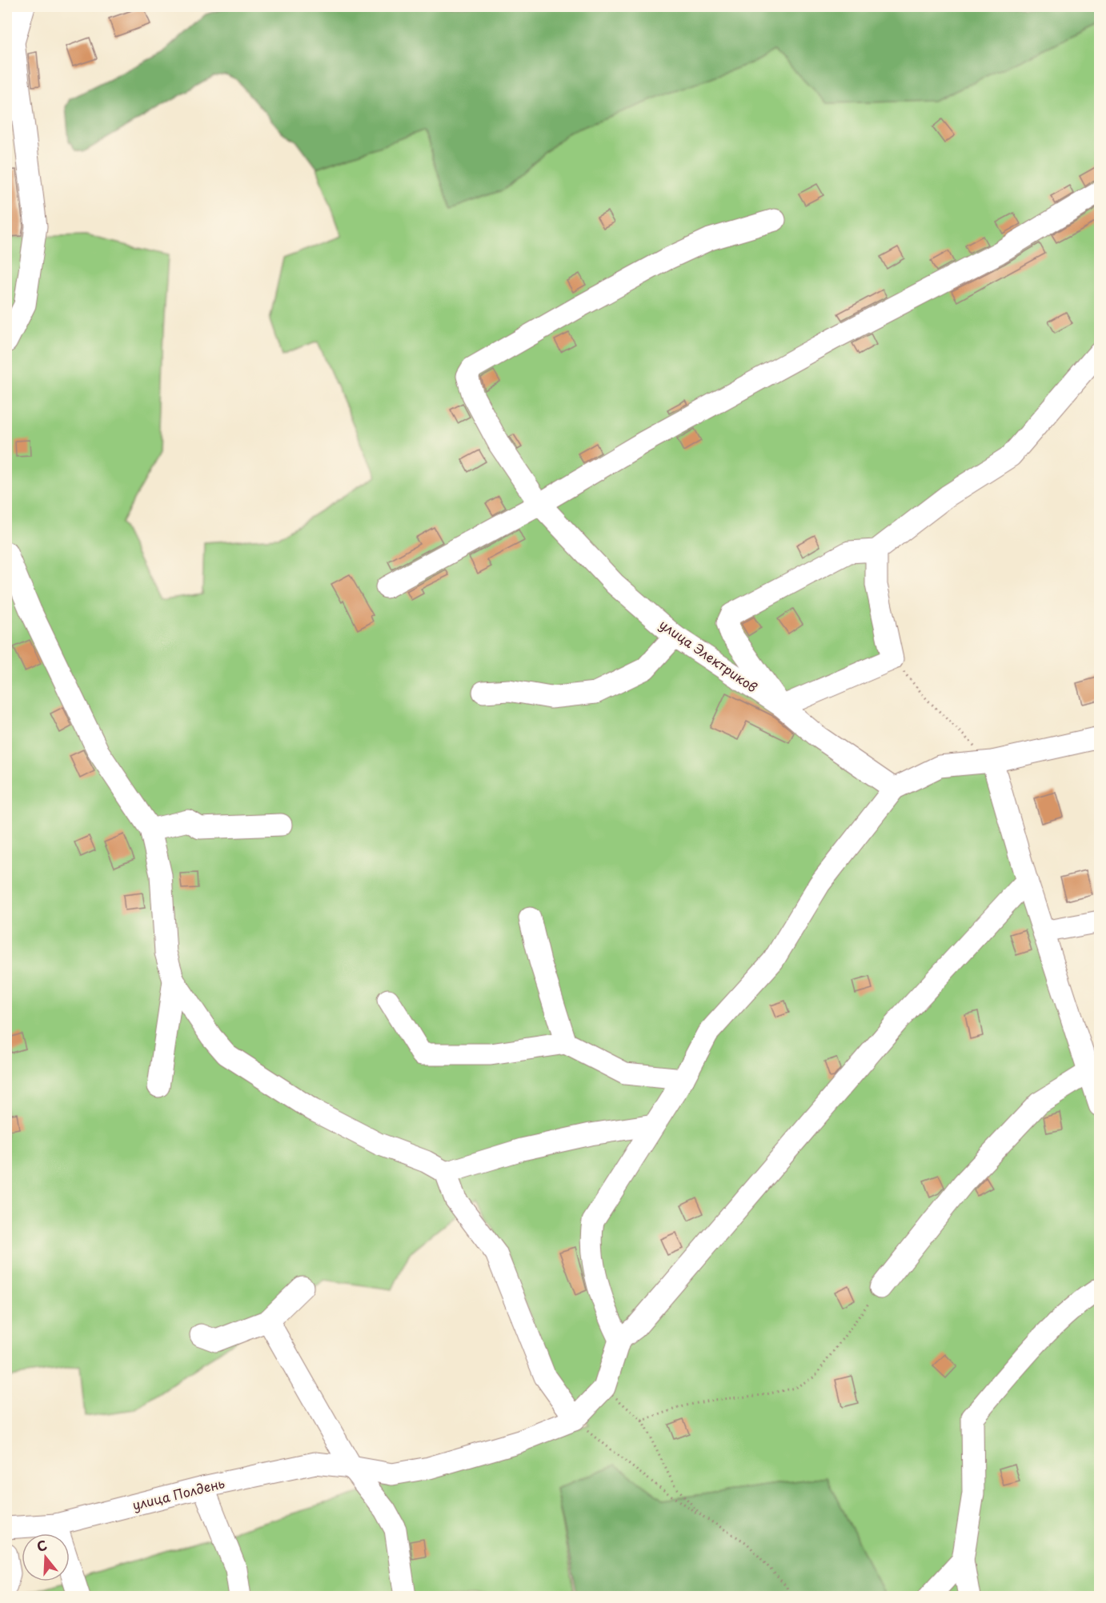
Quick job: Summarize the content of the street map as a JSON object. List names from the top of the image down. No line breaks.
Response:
{"streets":{"street":["улица Электриков","улица Полдень"]},"north":"top"}
